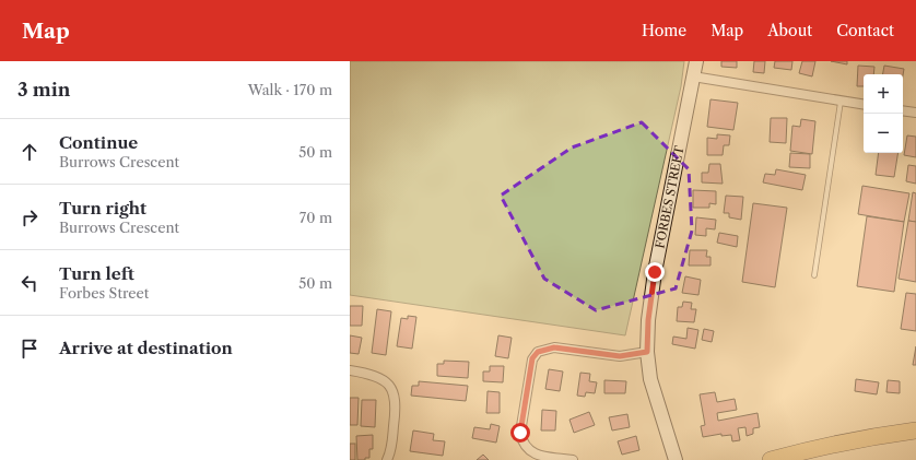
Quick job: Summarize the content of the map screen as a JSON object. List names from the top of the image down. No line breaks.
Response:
{"streets":{"street":["FORBES STREET"]},"page":{"header":"Map","nav":["Home","Map","About","Contact"],"heading":["3 min","Walk · 170 m"],"map_buttons":["+","−"],"list":[["Continue","Burrows Crescent","50 m"],["Turn right","Burrows Crescent","70 m"],["Turn left","Forbes Street","50 m"],"Arrive at destination"]}}
